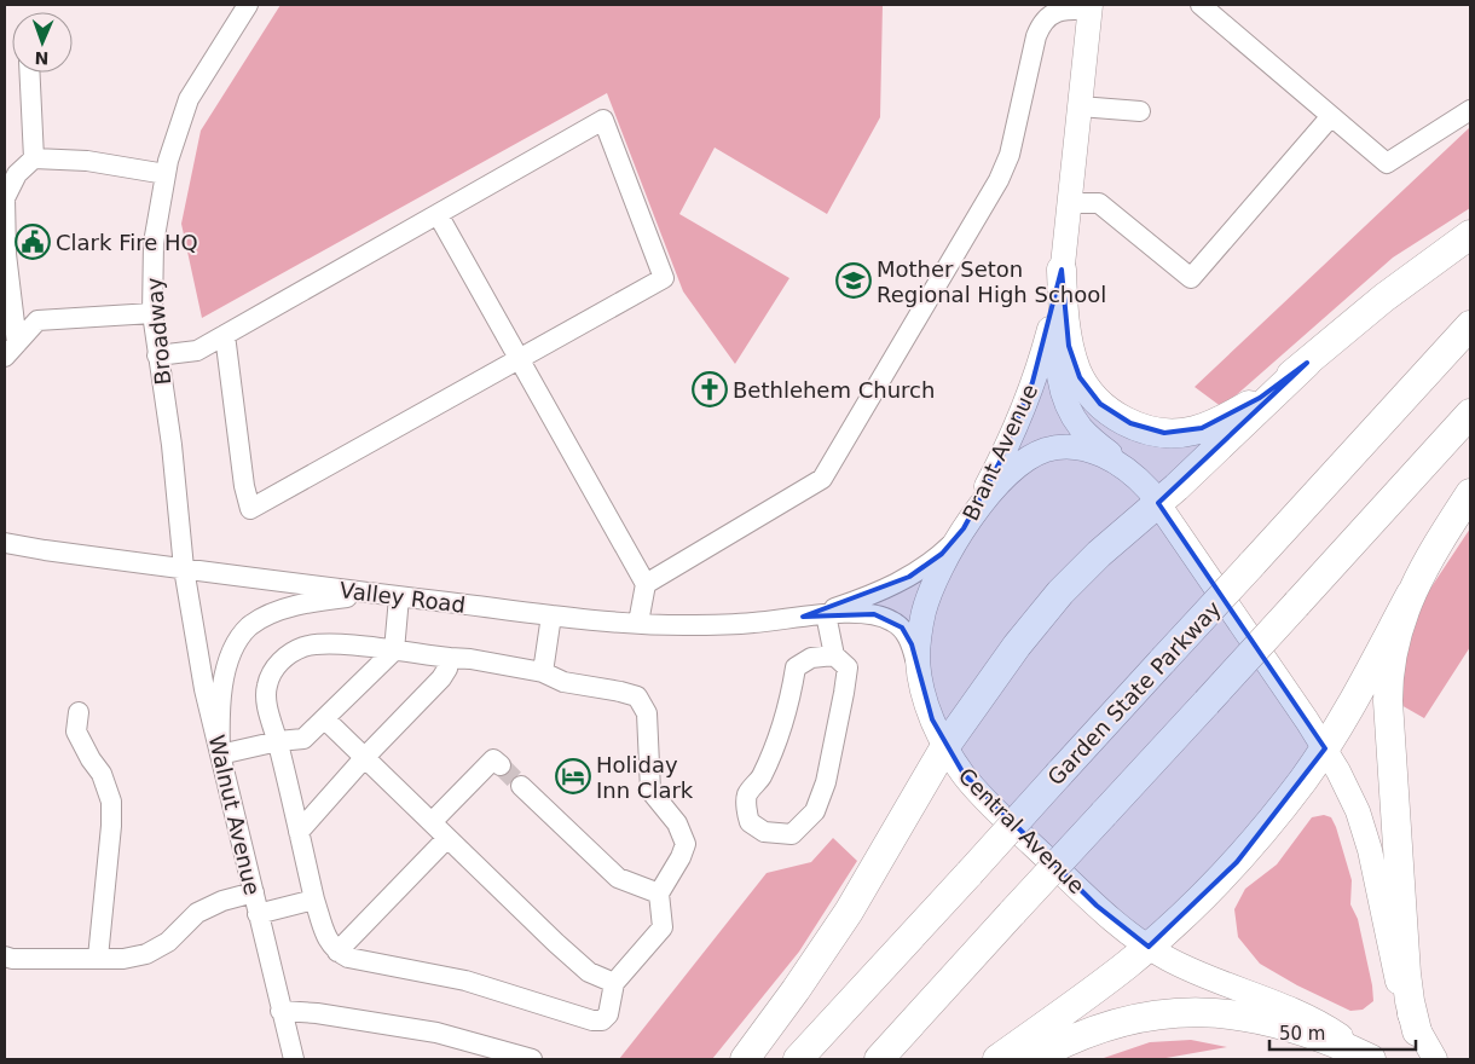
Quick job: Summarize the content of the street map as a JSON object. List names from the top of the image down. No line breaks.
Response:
{"streets":{"highway":["Garden State Parkway"],"main road":["Brant Avenue","Central Avenue"],"street":["Broadway","Valley Road","Walnut Avenue"]},"crossings":[["Broadway","Valley Road"],["Broadway","Walnut Avenue"],["Brant Avenue","Valley Road"],["Brant Avenue","Central Avenue"],["Valley Road","Walnut Avenue"],["Valley Road","Central Avenue"]],"places":{"public building":["Clark Fire HQ"],"school or university":["Mother Seton Regional High School"],"church":["Bethlehem Church"],"hotel":["Holiday Inn Clark"]},"scale_bar":"50 m","north":"bottom"}
